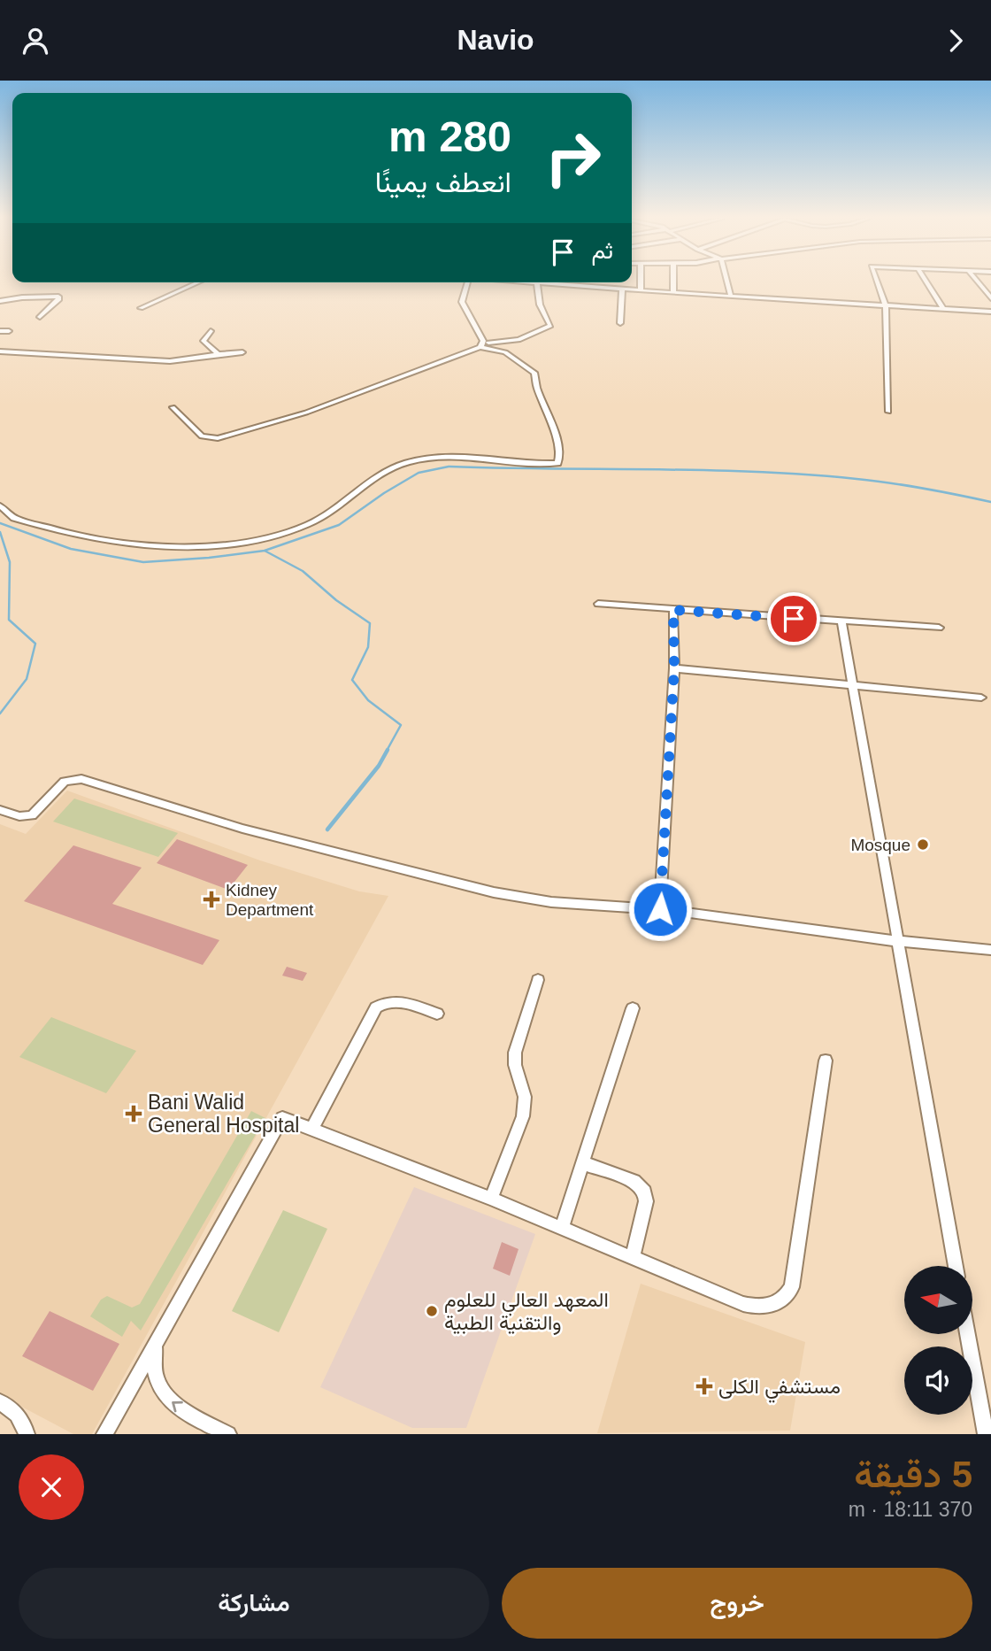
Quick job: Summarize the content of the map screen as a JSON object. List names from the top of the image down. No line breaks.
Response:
{"places":{"other":["Mosque","المعهد العالي للعلوم والتقنية الطبية"],"health":["Kidney Department","Bani Walid General Hospital","مستشفي الكلى"]},"north":"left","page":{"header":"Navio","turn":["280 m","انعطف يمينًا"],"then":"ثم","heading":["5 دقيقة","370 m · 18:11"],"buttons":["خروج","مشاركة"]}}
